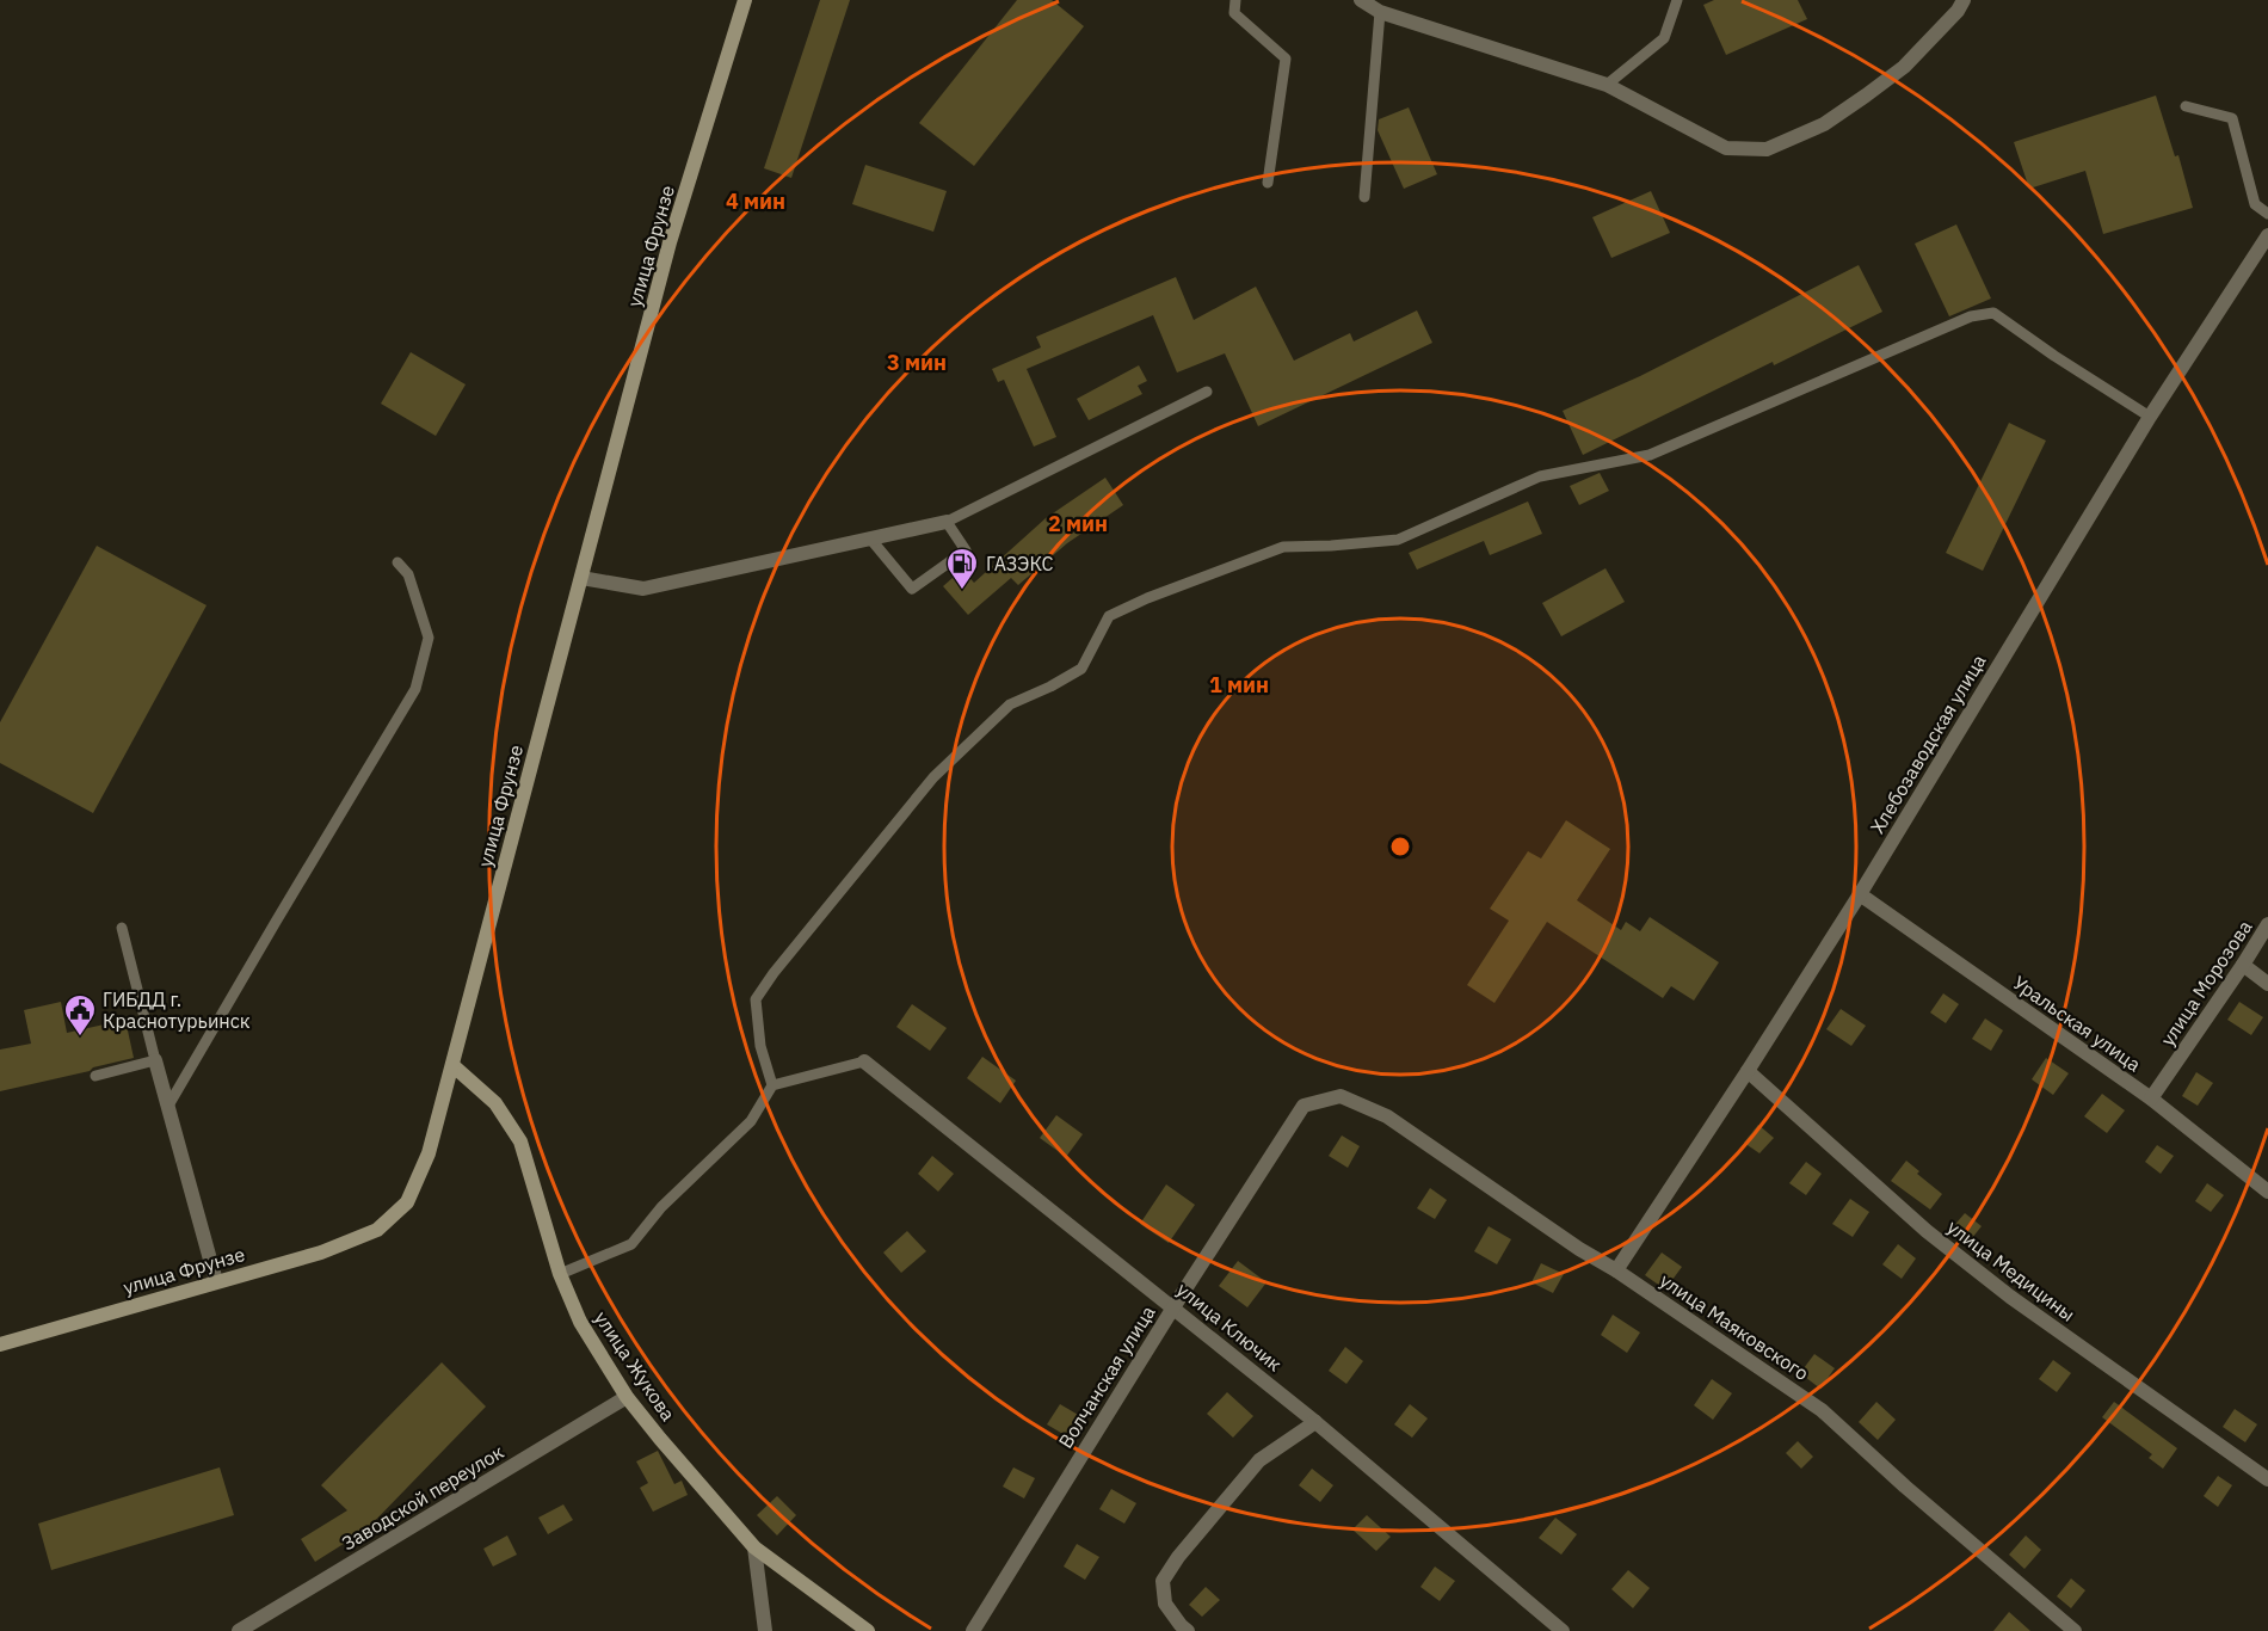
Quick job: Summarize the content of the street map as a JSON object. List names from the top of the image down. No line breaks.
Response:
{"streets":{"main road":["улица Фрунзе","улица Жукова"],"street":["Хлебозаводская улица","улица Морозова","Уральская улица","улица Медицины","улица Ключик","улица Маяковского","Волчанская улица","Заводской переулок"]},"crossings":[["улица Фрунзе","улица Жукова"],["Хлебозаводская улица","Уральская улица"],["Хлебозаводская улица","улица Медицины"],["Хлебозаводская улица","улица Маяковского"],["улица Морозова","Уральская улица"],["улица Ключик","Волчанская улица"],["улица Маяковского","Волчанская улица"],["улица Жукова","Заводской переулок"]],"places":{"fuel station":["ГАЗЭКС"],"public building":["ГИБДД г. Краснотурьинск"]},"rings":["4 мин","3 мин","2 мин","1 мин"]}
